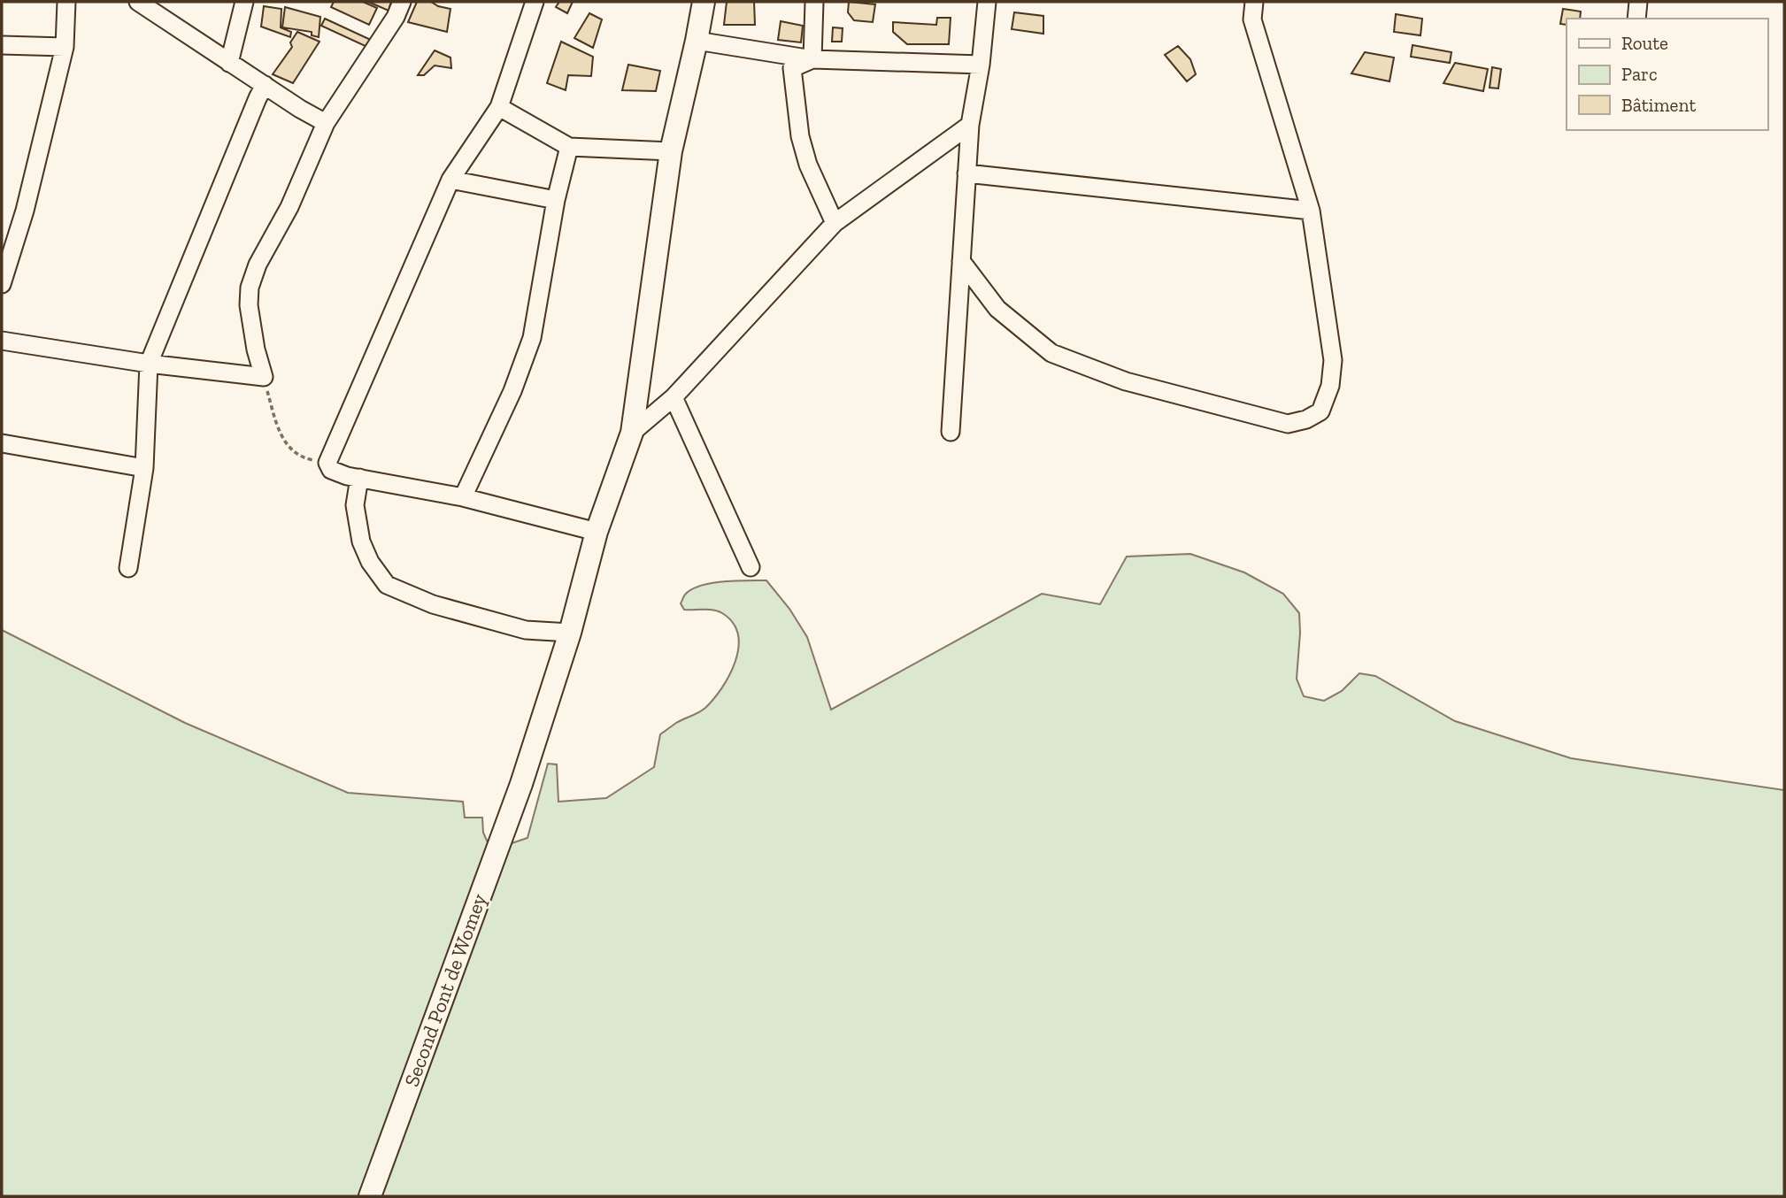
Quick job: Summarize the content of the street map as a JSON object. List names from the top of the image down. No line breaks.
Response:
{"streets":{"main road":["Second Pont de Womey"]},"legend":["Route","Parc","Bâtiment"]}
